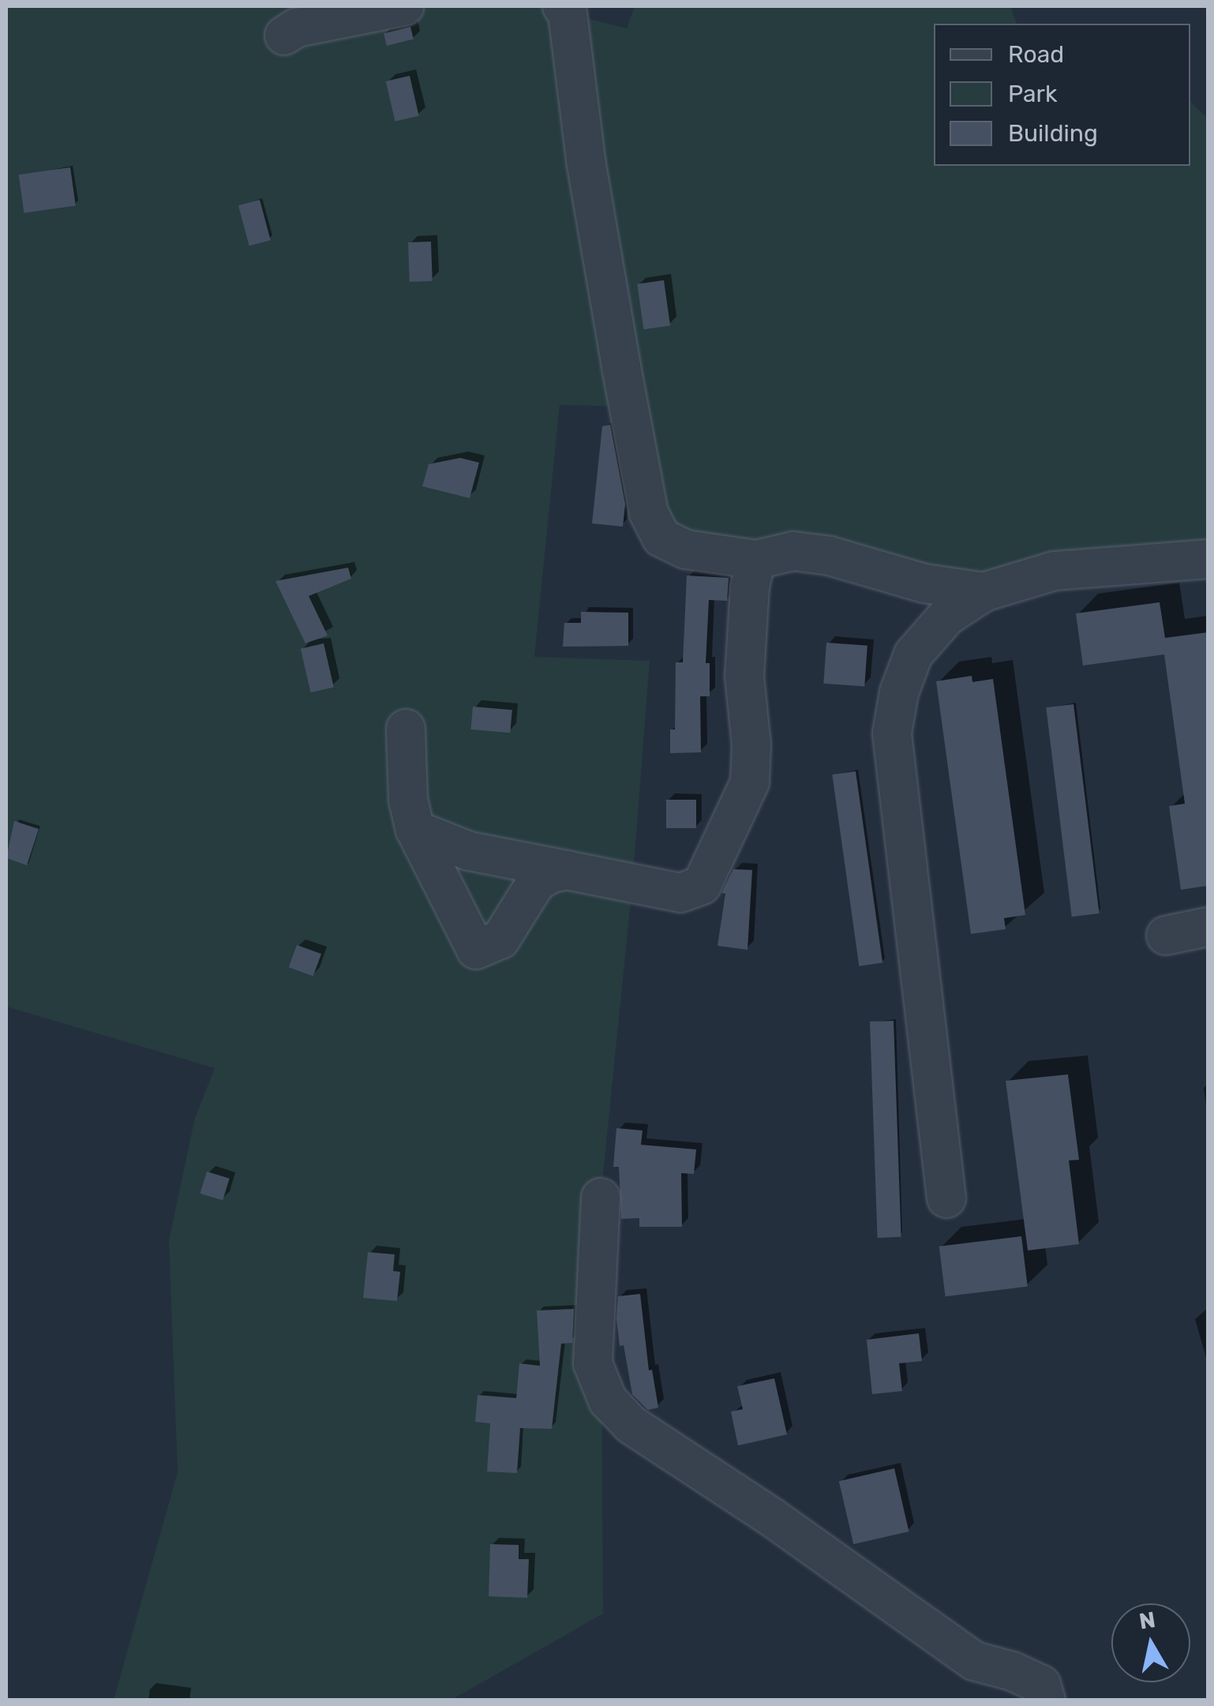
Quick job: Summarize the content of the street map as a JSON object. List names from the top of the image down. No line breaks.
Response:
{"legend":["Road","Park","Building"],"north":"top"}
